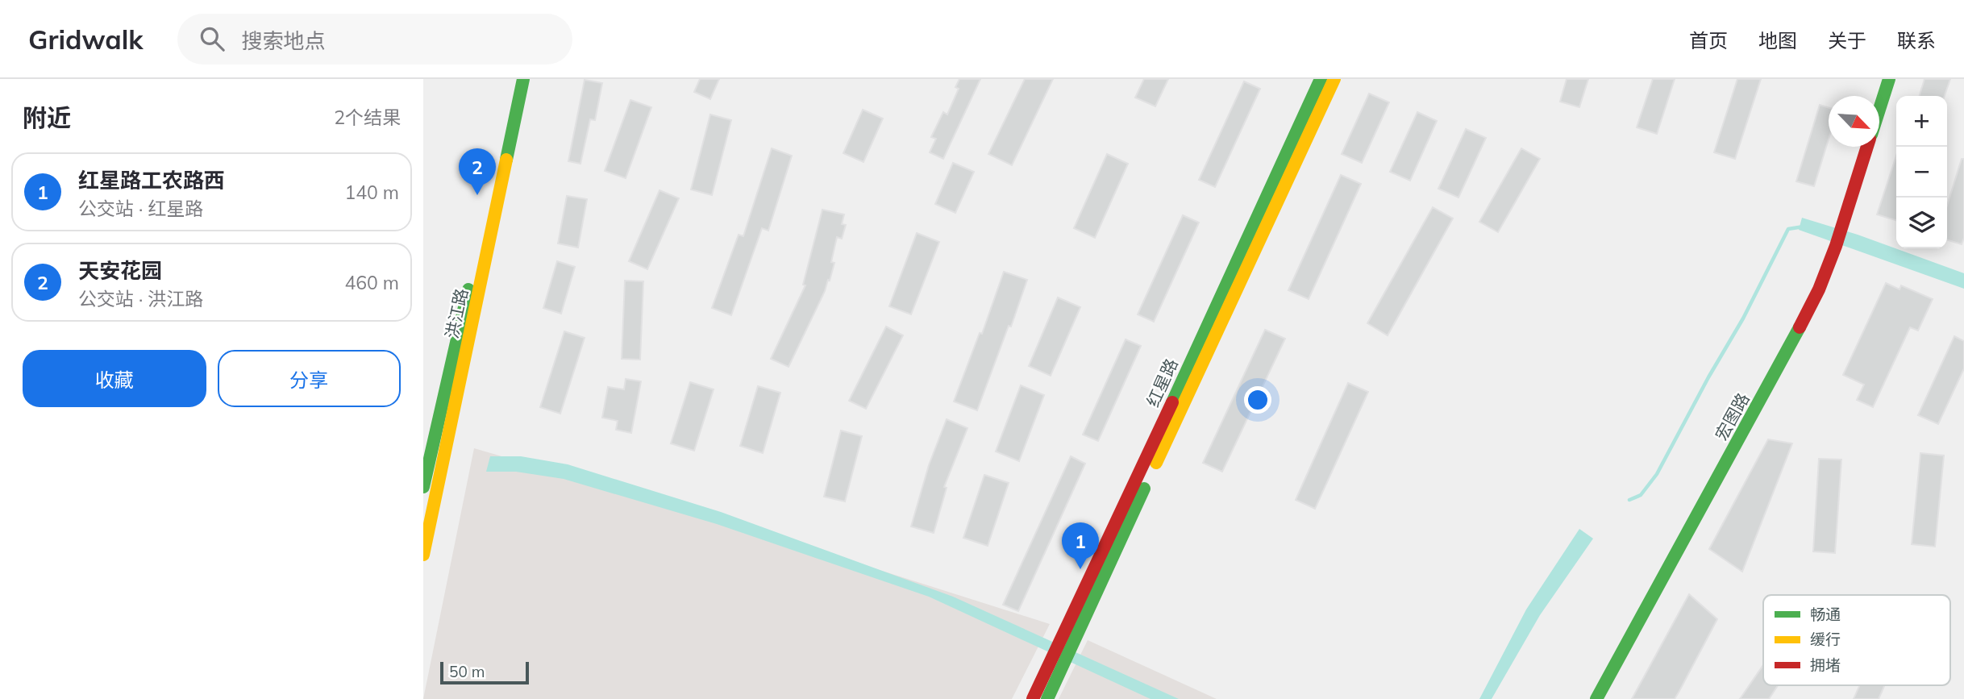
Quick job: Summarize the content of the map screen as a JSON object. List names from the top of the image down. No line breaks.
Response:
{"streets":{"main road":["洪江路","红星路","宏图路"]},"legend":["畅通","缓行","拥堵"],"scale_bar":"50 m","north":"bottom right","page":{"header":"Gridwalk","search":"搜索地点","nav":["首页","地图","关于","联系"],"heading":["附近","2个结果"],"map_buttons":["+","−"],"pins":["2","1"],"list":[{"mark":"1","name":"红星路工农路西","note":"公交站 · 红星路","value":"140 m"},{"mark":"2","name":"天安花园","note":"公交站 · 洪江路","value":"460 m"}],"buttons":["收藏","分享"],"scale":"50 m"}}
